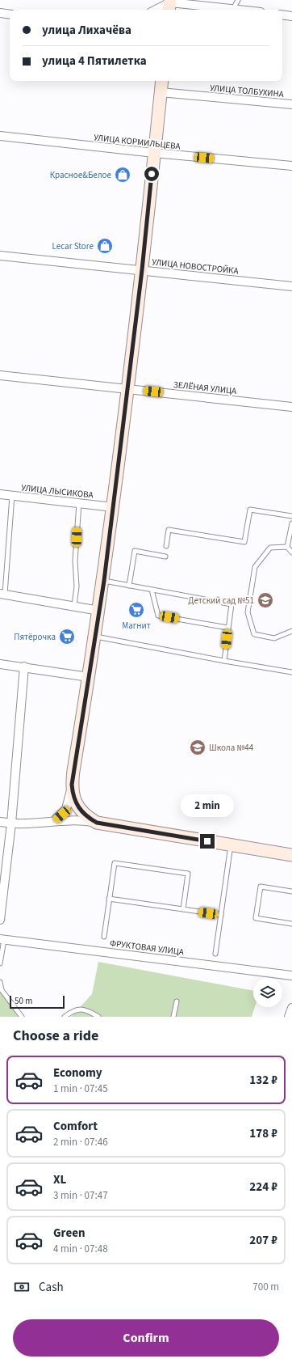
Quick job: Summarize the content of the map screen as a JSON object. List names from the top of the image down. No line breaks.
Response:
{"streets":{"street":["УЛИЦА ТОЛБУХИНА","УЛИЦА КОРМИЛЬЦЕВА","УЛИЦА НОВОСТРОЙКА","ЗЕЛЁНАЯ УЛИЦА","УЛИЦА ЛЫСИКОВА","ФРУКТОВАЯ УЛИЦА"]},"places":{"shop":["Красное&Белое","Lecar Store"],"school or university":["Детский сад №51","Школа №44"],"supermarket":["Магнит","Пятёрочка"]},"scale_bar":"50 m","page":{"banner":["улица Лихачёва","улица 4 Пятилетка"],"bubble":"2 min","scale":"50 m","heading":"Choose a ride","list":[{"name":"Economy","note":"1 min · 07:45","value":"132 ₽"},{"name":"Comfort","note":"2 min · 07:46","value":"178 ₽"},{"name":"XL","note":"3 min · 07:47","value":"224 ₽"},{"name":"Green","note":"4 min · 07:48","value":"207 ₽"}],"pay":["Cash","700 m"],"buttons":"Confirm"}}
